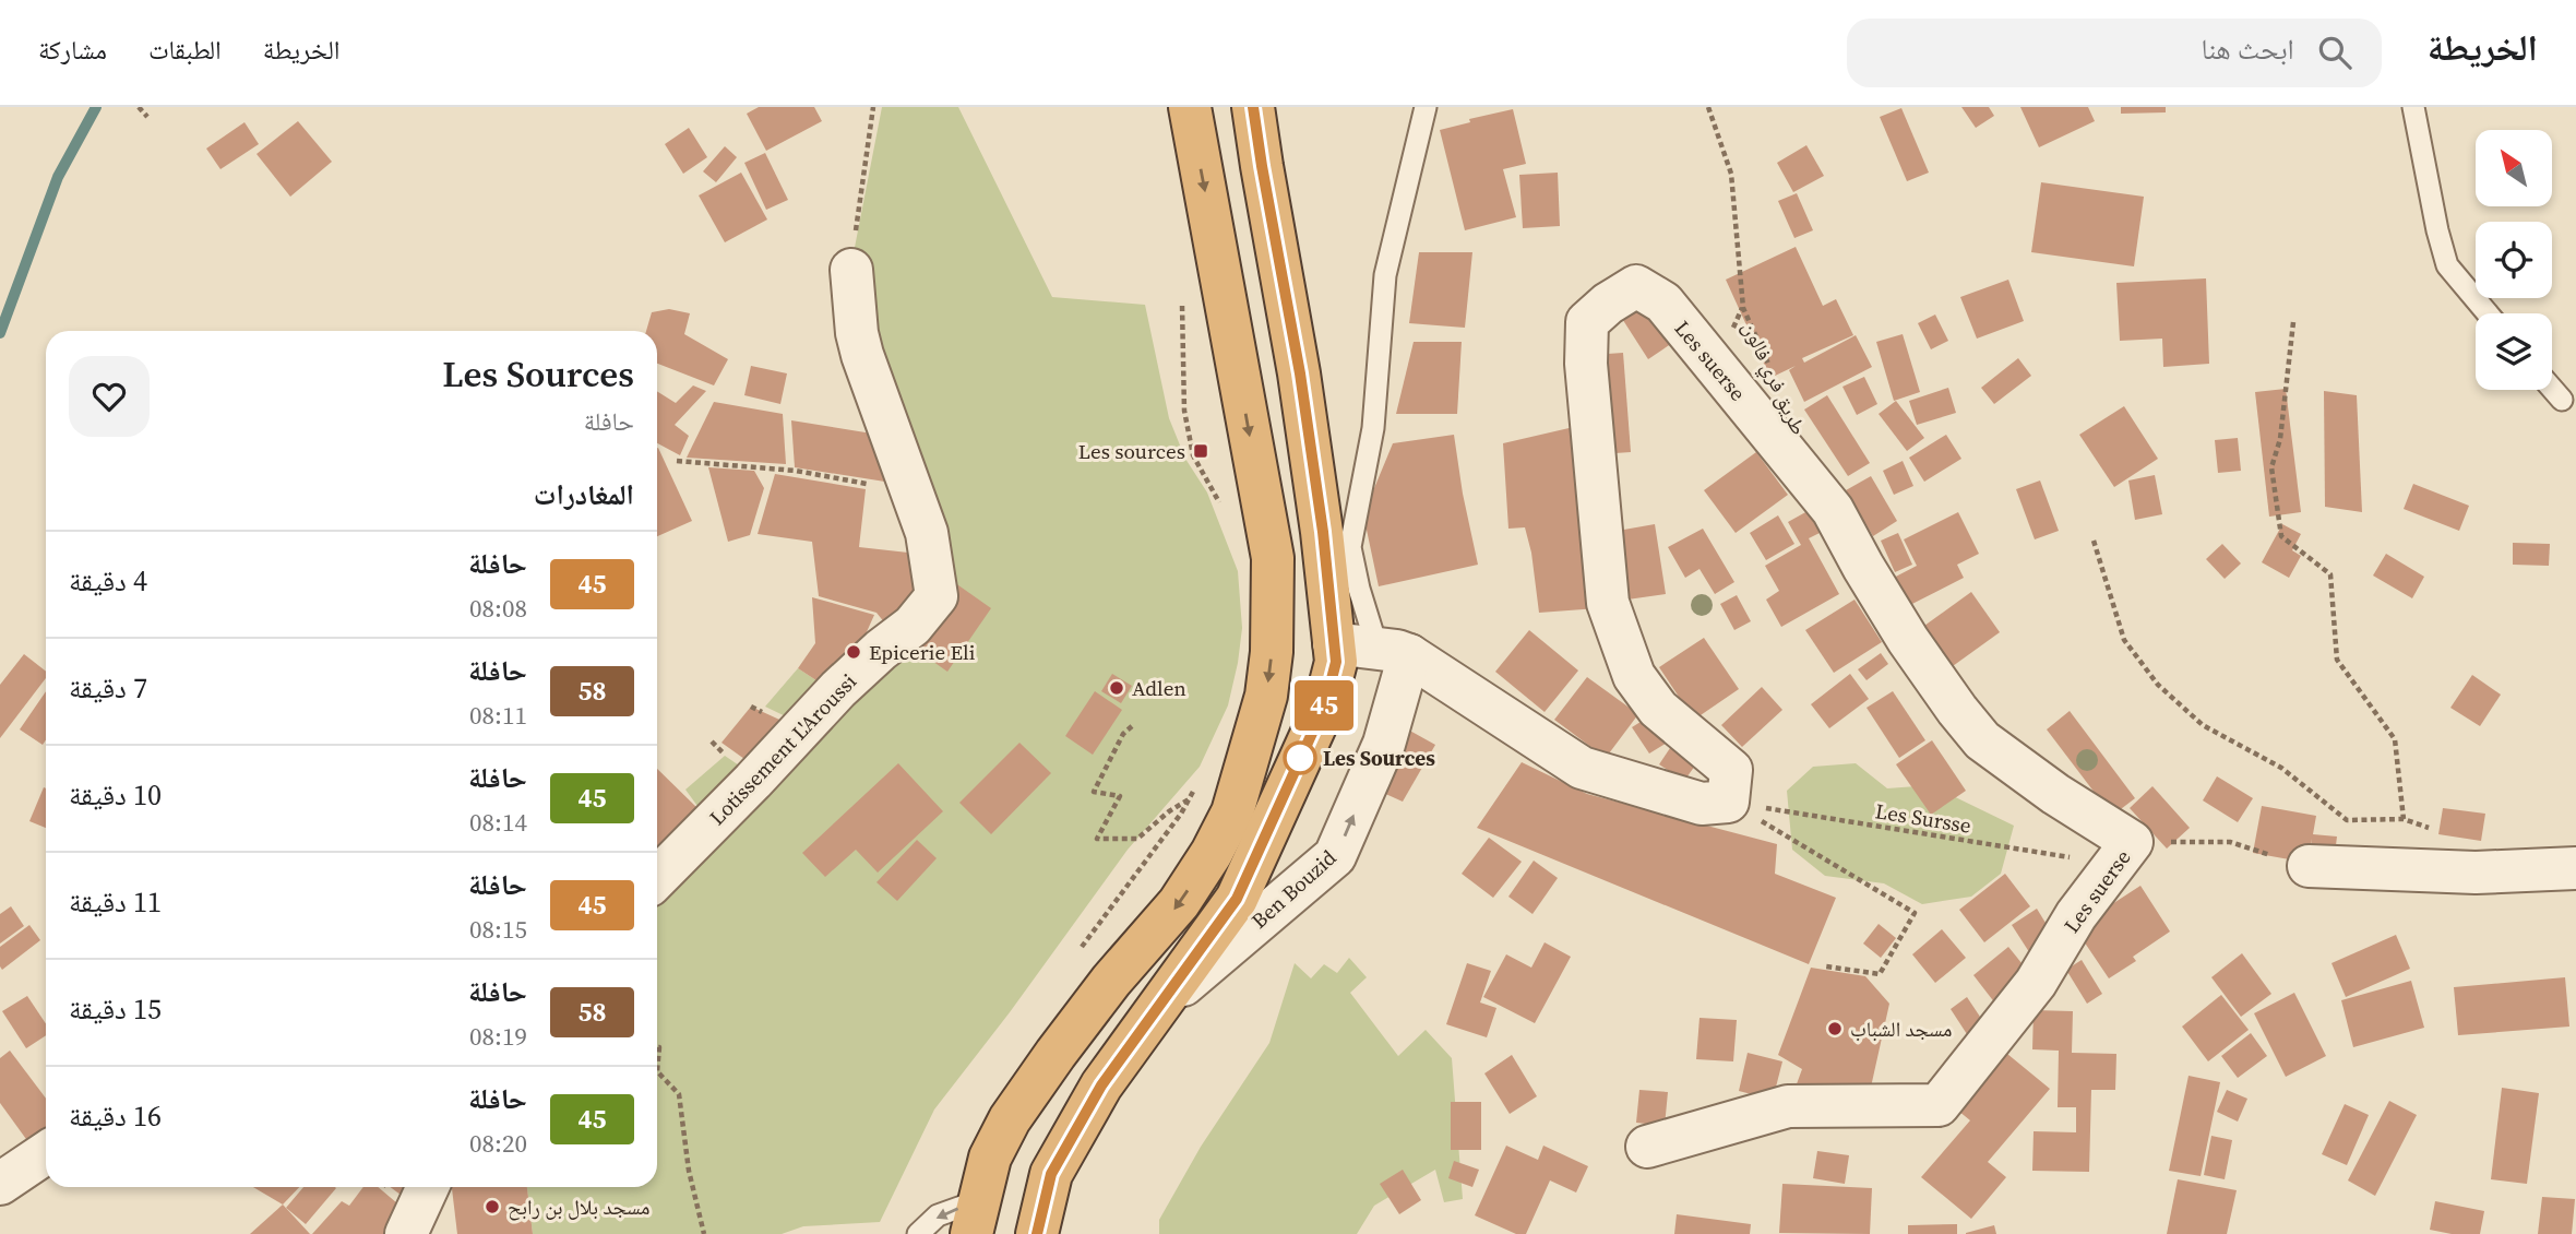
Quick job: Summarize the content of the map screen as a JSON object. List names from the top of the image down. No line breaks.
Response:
{"streets":{"street":["Les suerse","Lotissement L'Aroussi","Ben Bouzid"],"path":["طريق فري فالون","Les Sursse"]},"crossings":[["Les suerse","Les Sursse"]],"one_way":["Ben Bouzid"],"places":{"transit":["Les sources"],"other":["Epicerie Eli","Adlen","Les Sources","مسجد الشباب","مسجد بلال بن رابح"]},"lines":["bus line 45"],"north":"top left","page":{"header":"الخريطة","search":"ابحث هنا","nav":["الخريطة","الطبقات","مشاركة"],"on_map":"45","heading":[["Les Sources","حافلة"],"المغادرات"],"list":[{"mark":"45","name":"حافلة","note":"08:08","value":"4 دقيقة"},{"mark":"58","name":"حافلة","note":"08:11","value":"7 دقيقة"},{"mark":"45","name":"حافلة","note":"08:14","value":"10 دقيقة"},{"mark":"45","name":"حافلة","note":"08:15","value":"11 دقيقة"},{"mark":"58","name":"حافلة","note":"08:19","value":"15 دقيقة"},{"mark":"45","name":"حافلة","note":"08:20","value":"16 دقيقة"}]}}
